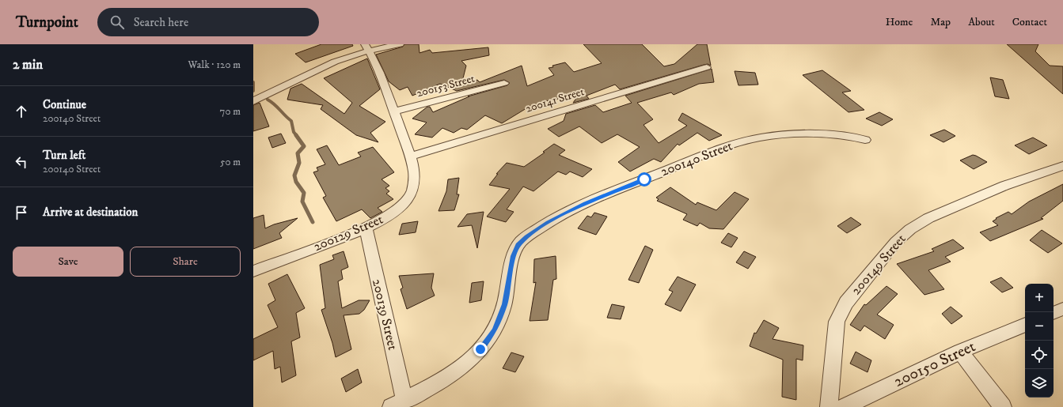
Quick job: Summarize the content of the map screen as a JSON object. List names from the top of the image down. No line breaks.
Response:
{"streets":{"street":["200153 Street","200141 Street","200140 Street","200129 Street","200149 Street","200139 Street","200150 Street"]},"crossings":[["200153 Street","200129 Street"],["200141 Street","200129 Street"],["200140 Street","200139 Street"],["200129 Street","200139 Street"]],"page":{"header":"Turnpoint","search":"Search here","nav":["Home","Map","About","Contact"],"heading":["2 min","Walk · 120 m"],"list":[["Continue","200140 Street","70 m"],["Turn left","200140 Street","50 m"],"Arrive at destination"],"buttons":["Save","Share"],"map_buttons":["+","−"]}}
